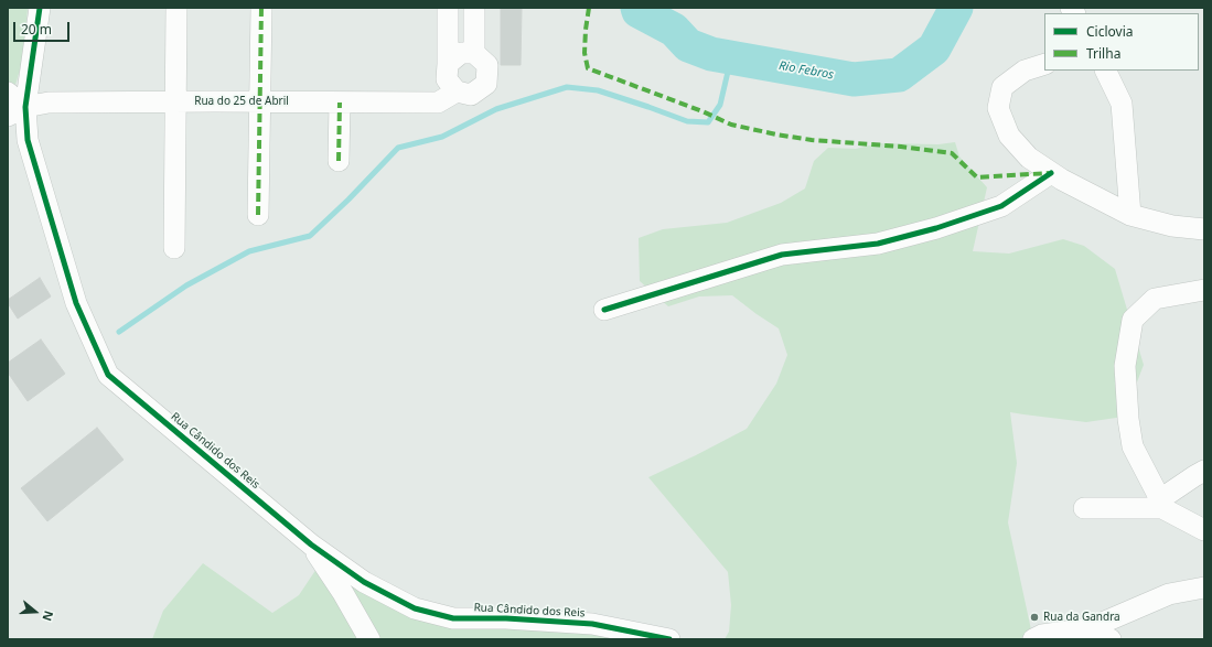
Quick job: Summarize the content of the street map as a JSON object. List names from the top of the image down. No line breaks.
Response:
{"streets":{"street":["Rua do 25 de Abril","Rua Cândido dos Reis"]},"crossings":[["Rua do 25 de Abril","Rua Cândido dos Reis"]],"water":["Rio Febros"],"places":["Rua da Gandra"],"legend":["Ciclovia","Trilha"],"scale_bar":"20 m","north":"right"}
